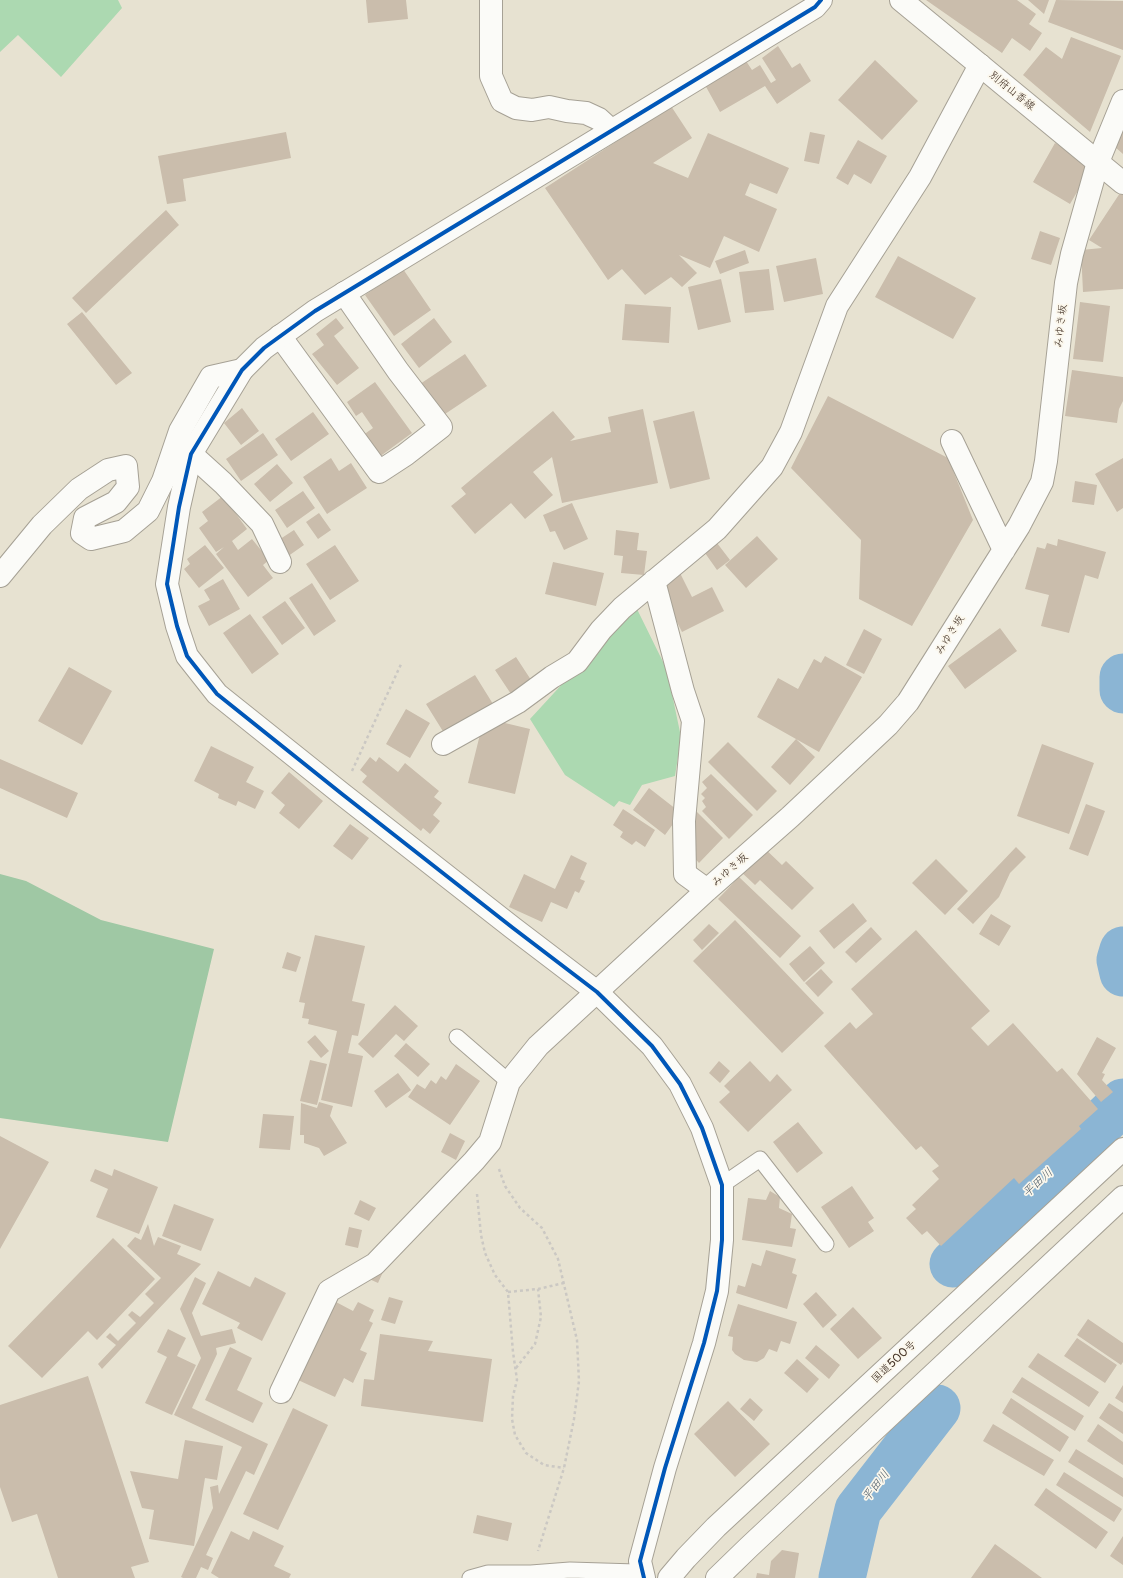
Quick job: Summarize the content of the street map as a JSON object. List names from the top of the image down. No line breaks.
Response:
{"streets":{"main road":["別府山香線","みゆき坂","国道500号"]},"crossings":[["別府山香線","みゆき坂"]],"water":["平田川"]}
